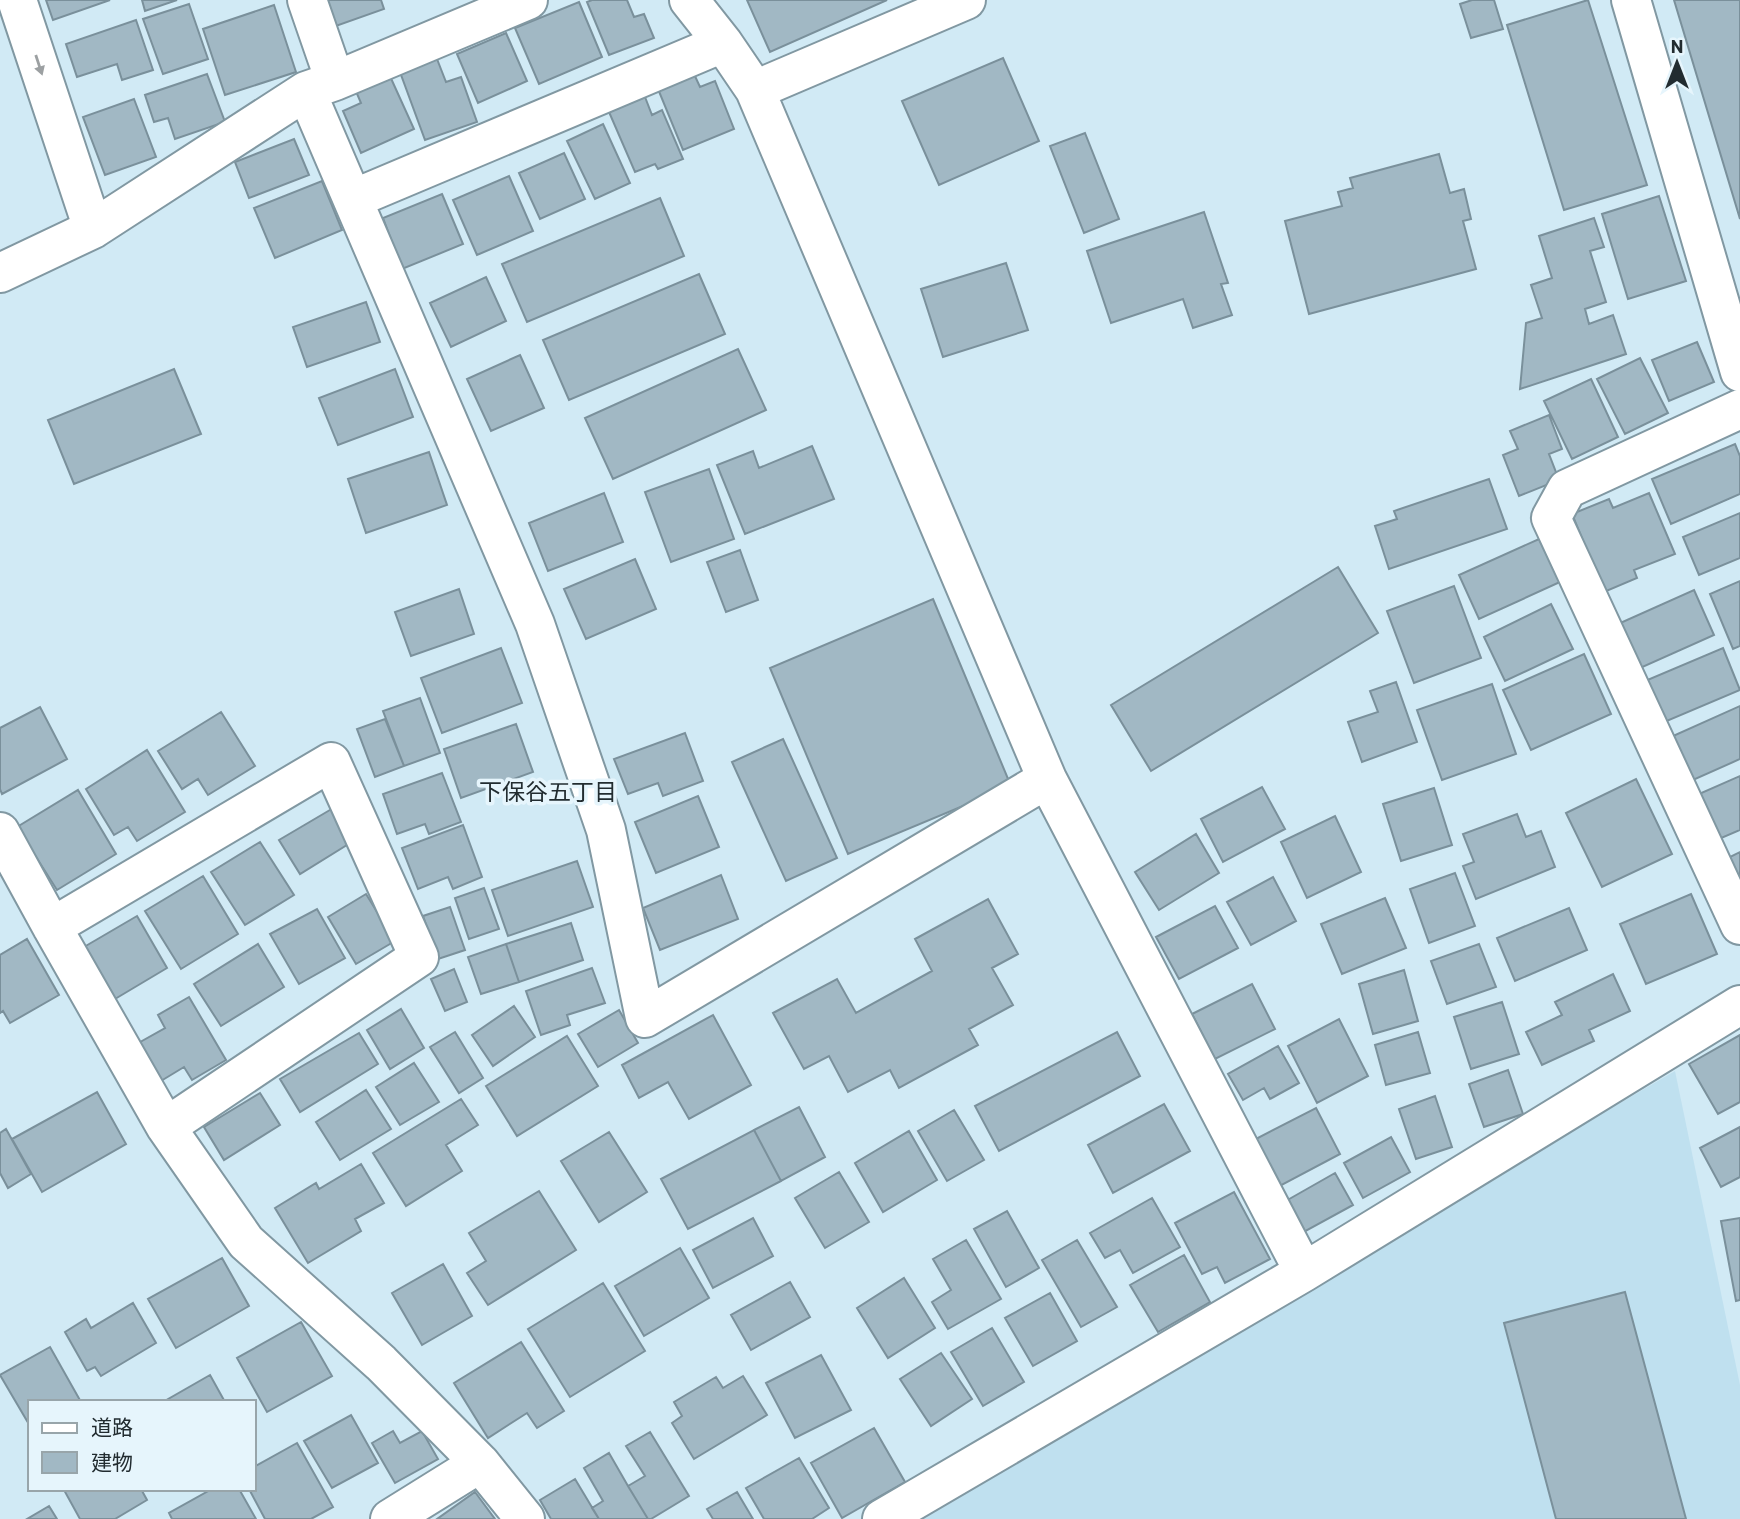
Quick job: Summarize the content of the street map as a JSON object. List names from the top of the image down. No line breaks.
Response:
{"districts":["下保谷五丁目"],"legend":["道路","建物"],"north":"top"}
